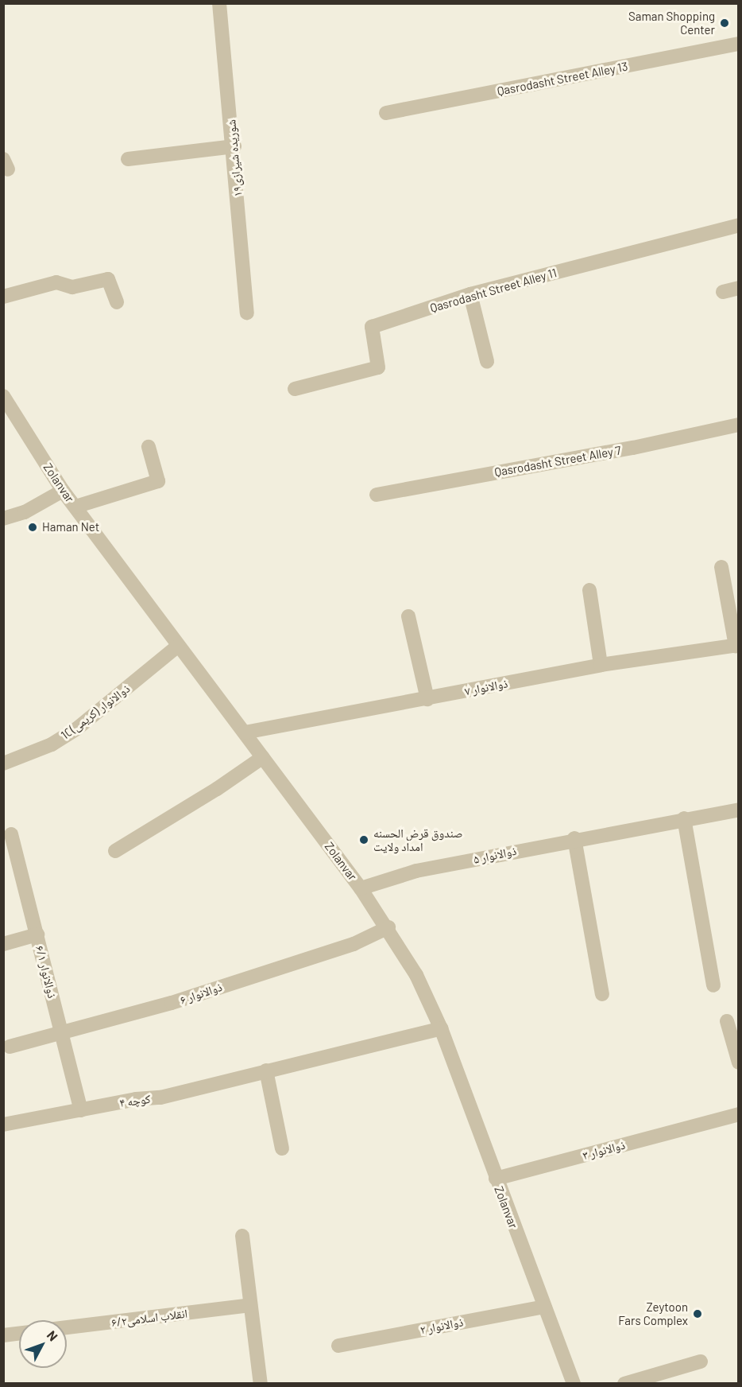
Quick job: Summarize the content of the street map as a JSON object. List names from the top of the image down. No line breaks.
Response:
{"streets":{"street":["Qasrodasht Street Alley 13","شوریده شیرازی۱۹","Qasrodasht Street Alley 11","Qasrodasht Street Alley 7","Zolanvar","ذوالانوار ۷","10ذوالانوار (کریمی)","ذوالانوار ۵","ذوالانوار ۶/۱","ذوالانوار ۶","کوچه ۴","ذوالانوار ۳","انقلاب اسلامی۶/۲","ذوالانوار ۲"]},"crossings":[["Zolanvar","ذوالانوار ۷"],["Zolanvar","10ذوالانوار (کریمی)"],["Zolanvar","ذوالانوار ۵"],["Zolanvar","ذوالانوار ۶"],["Zolanvar","کوچه ۴"],["Zolanvar","ذوالانوار ۳"],["Zolanvar","ذوالانوار ۲"],["ذوالانوار ۶/۱","ذوالانوار ۶"],["ذوالانوار ۶/۱","کوچه ۴"]],"places":["Saman Shopping Center","Haman Net","صندوق قرض الحسنه امداد ولایت","Zeytoon Fars Complex"],"north":"top right"}
